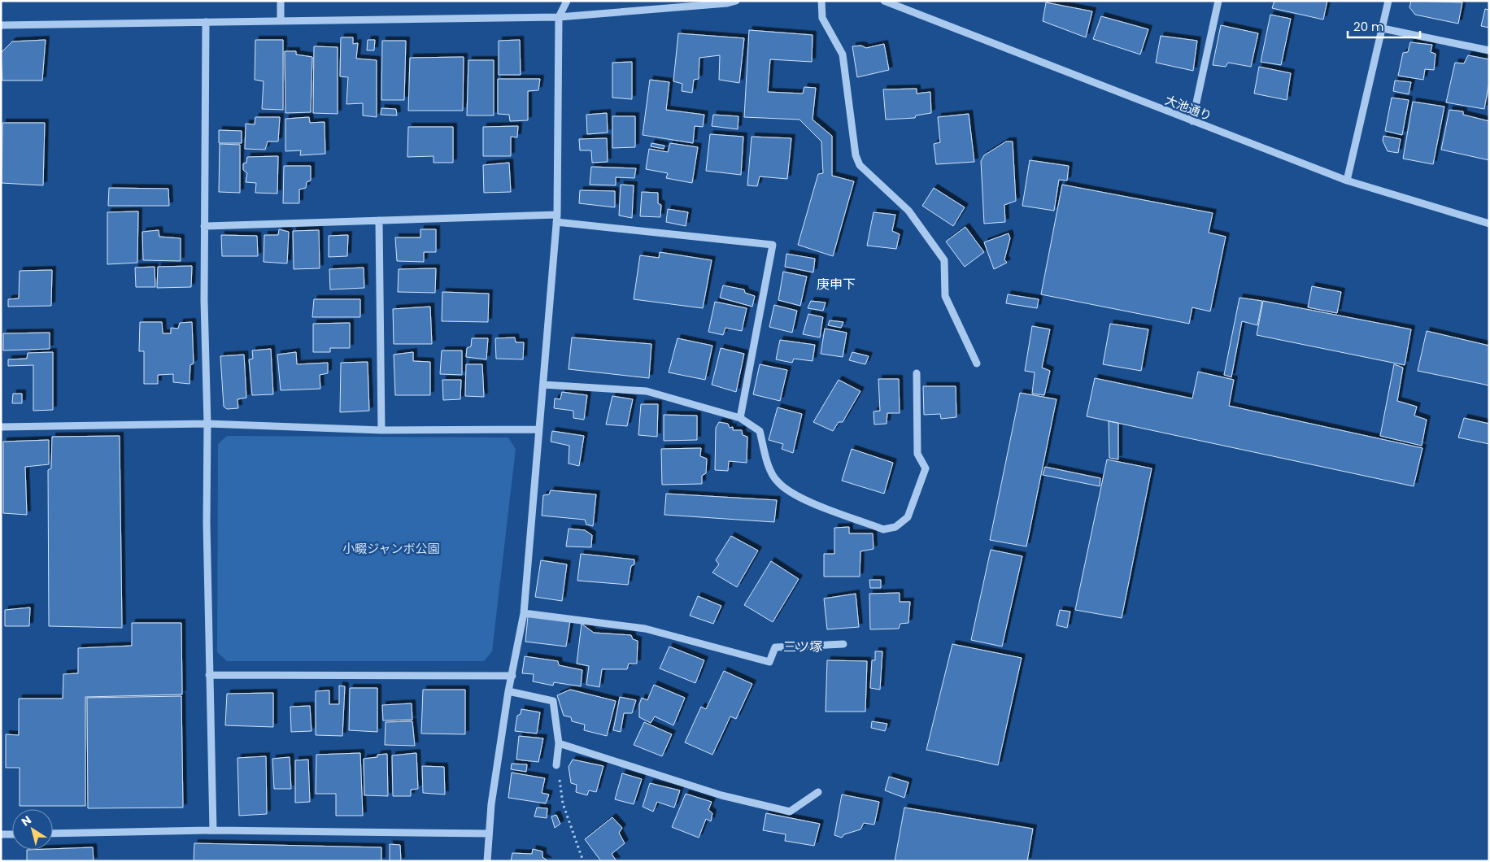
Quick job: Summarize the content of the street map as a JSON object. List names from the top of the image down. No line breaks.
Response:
{"streets":{"street":["大池通り"]},"districts":["庚申下","三ツ塚"],"parks":["小畷ジャンボ公園"],"scale_bar":"20 m","north":"top left"}
